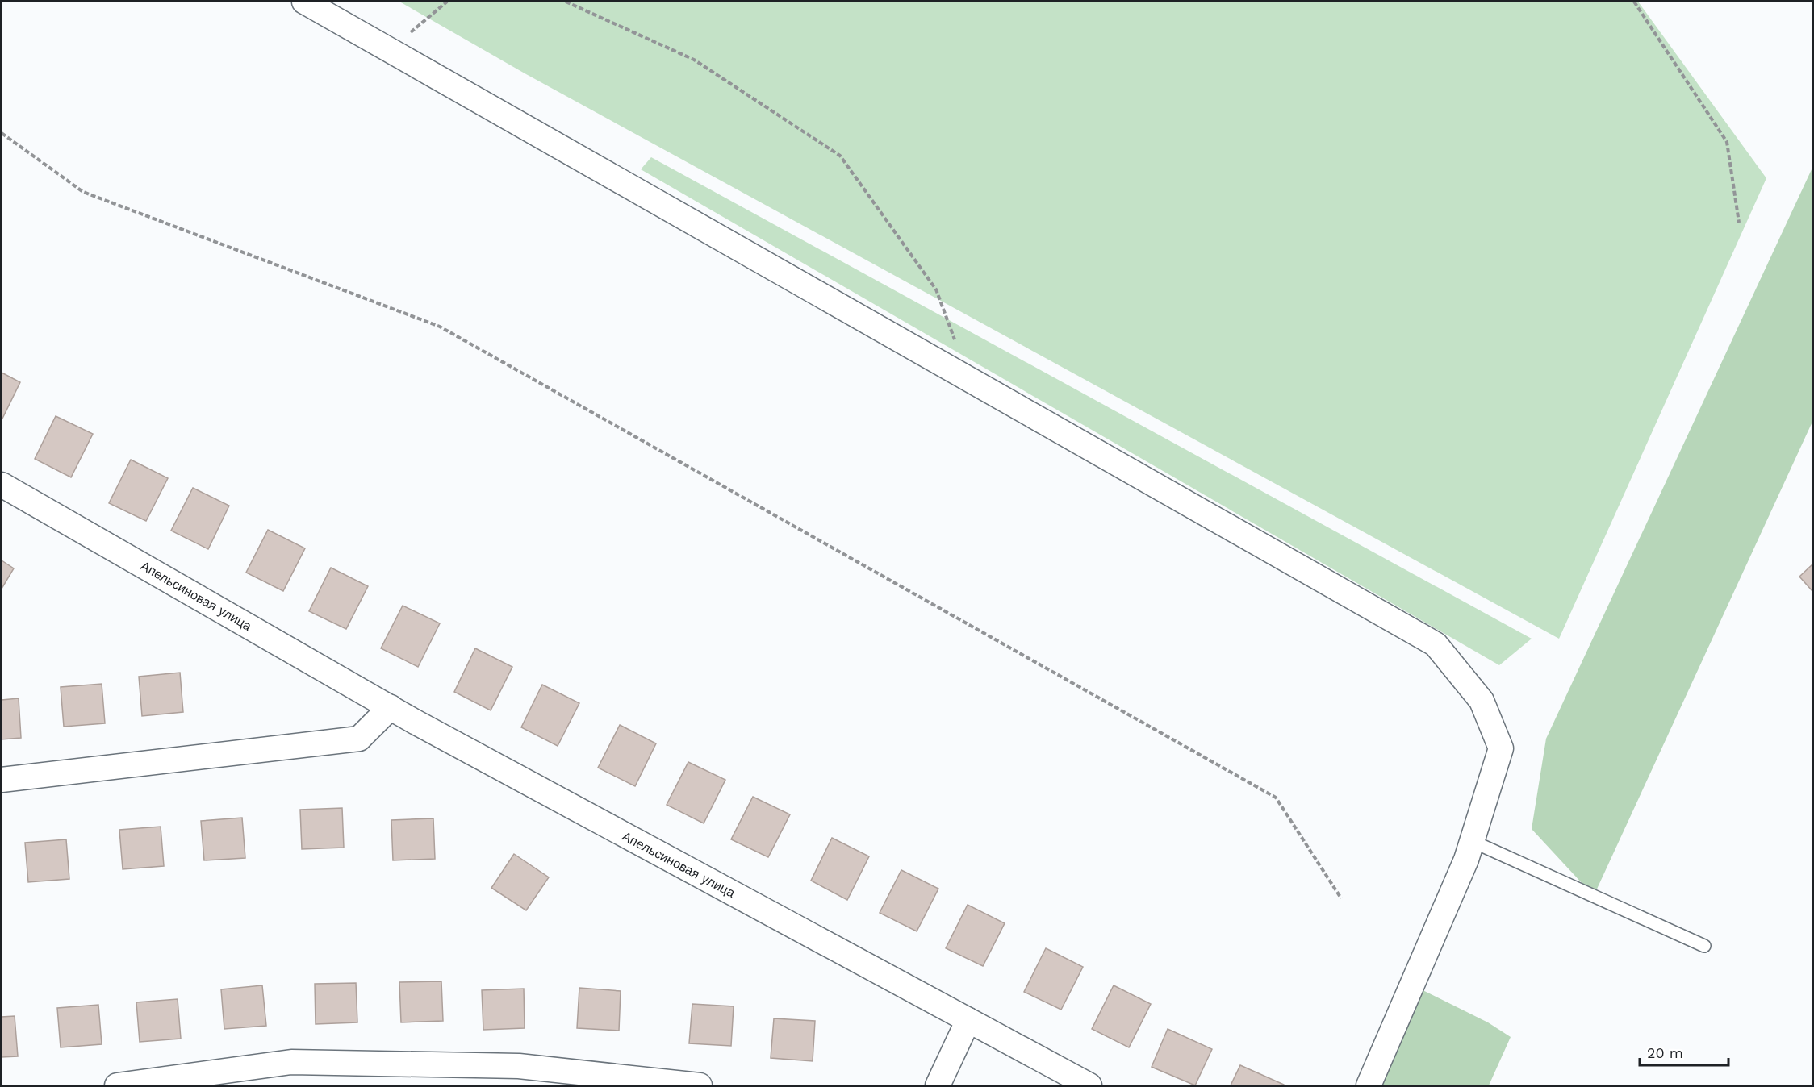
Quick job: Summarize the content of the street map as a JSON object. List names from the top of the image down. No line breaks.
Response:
{"streets":{"street":["Апельсиновая улица"]},"scale_bar":"20 m"}
